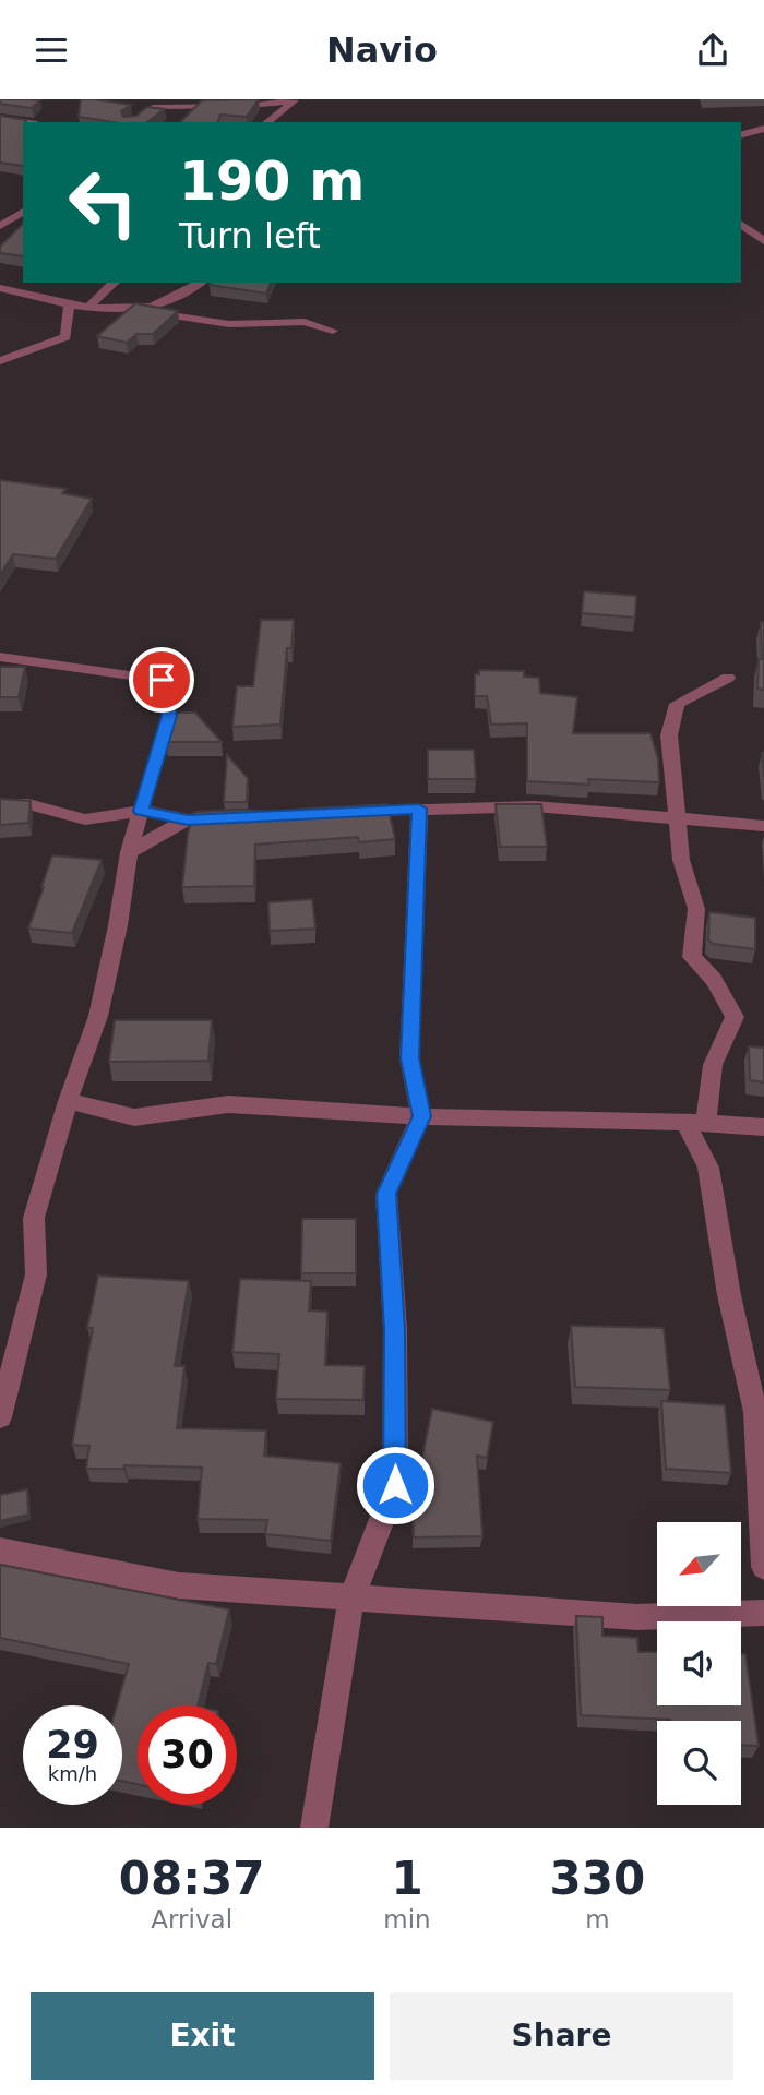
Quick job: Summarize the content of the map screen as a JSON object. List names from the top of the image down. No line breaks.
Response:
{"north":"bottom left","page":{"header":"Navio","turn":["190 m","Turn left"],"speed":"29 km/h","limit":"30","eta":["08:37","Arrival","1","min","330","m"],"buttons":["Exit","Share"]}}
